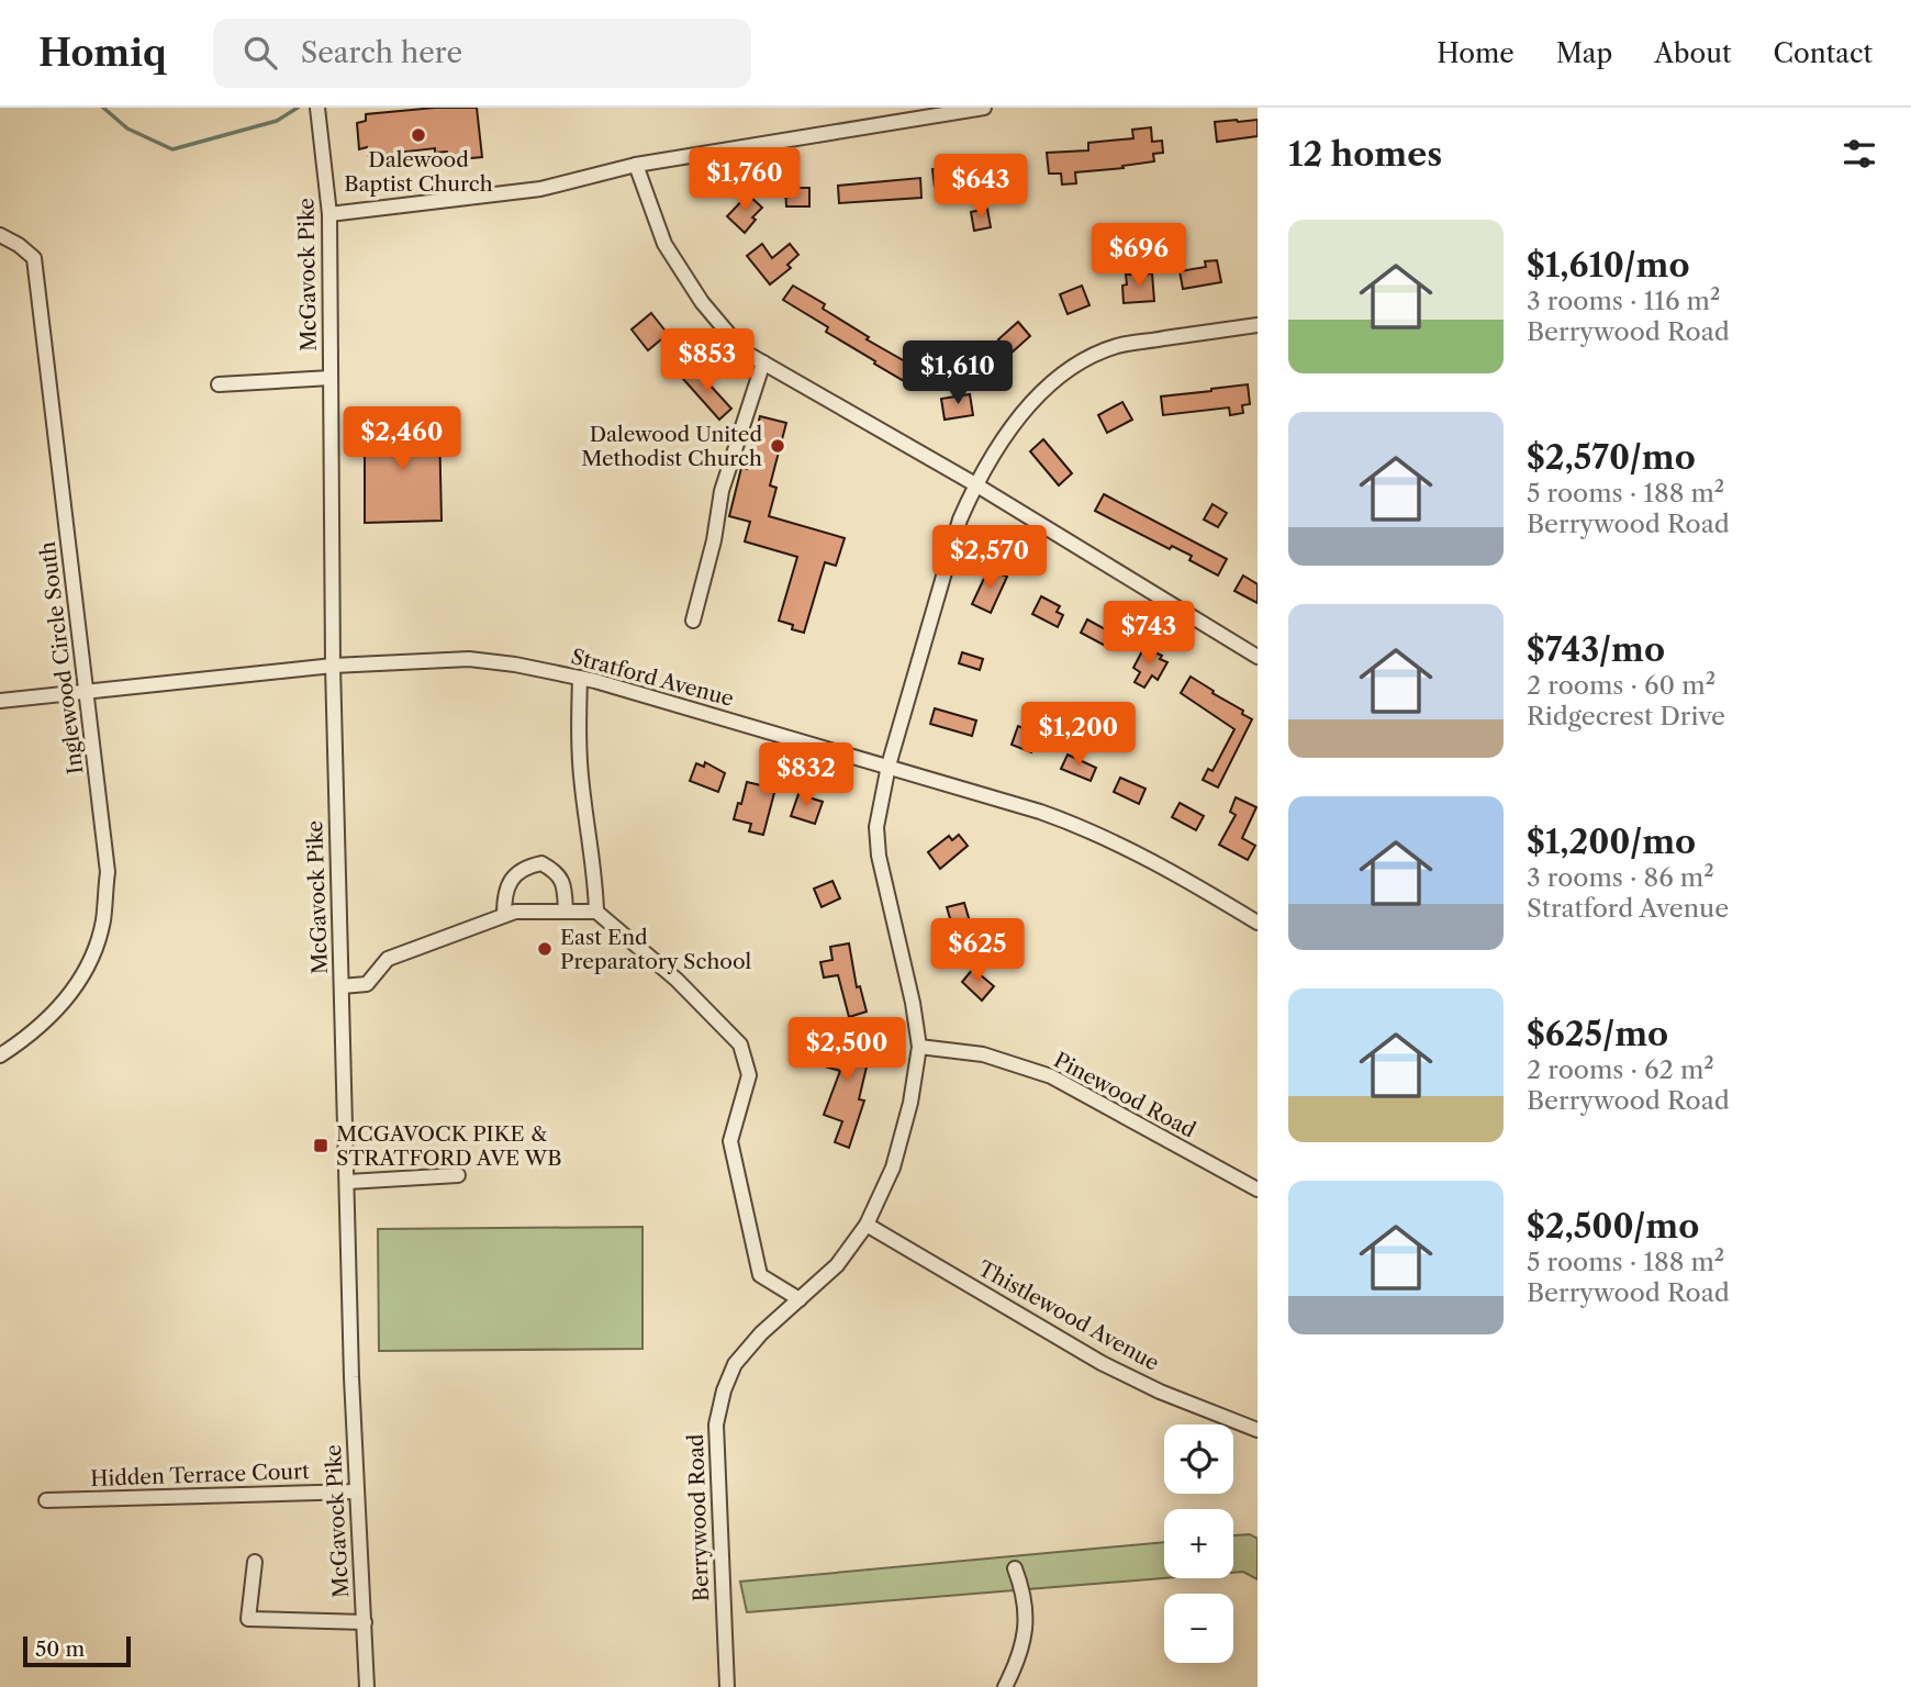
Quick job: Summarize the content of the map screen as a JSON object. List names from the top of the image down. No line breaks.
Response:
{"streets":{"street":["McGavock Pike","Inglewood Circle South","Stratford Avenue","Pinewood Road","Thistlewood Avenue","Hidden Terrace Court","Berrywood Road"]},"crossings":[["McGavock Pike","Stratford Avenue"],["McGavock Pike","Hidden Terrace Court"],["Inglewood Circle South","Stratford Avenue"],["Stratford Avenue","Berrywood Road"],["Pinewood Road","Berrywood Road"],["Thistlewood Avenue","Berrywood Road"]],"places":{"other":["Dalewood Baptist Church","Dalewood United Methodist Church","East End Preparatory School"],"transit":["MCGAVOCK PIKE & STRATFORD AVE WB"]},"scale_bar":"50 m","page":{"header":"Homiq","search":"Search here","nav":["Home","Map","About","Contact"],"heading":"12 homes","price":["$1,760","$643","$696","$853","$1,610","$2,460","$2,570","$743","$1,200","$832","$625","$2,500"],"list":[{"name":"$1,610/mo","note":"3 rooms · 116 m² · Berrywood Road"},{"name":"$2,570/mo","note":"5 rooms · 188 m² · Berrywood Road"},{"name":"$743/mo","note":"2 rooms · 60 m² · Ridgecrest Drive"},{"name":"$1,200/mo","note":"3 rooms · 86 m² · Stratford Avenue"},{"name":"$625/mo","note":"2 rooms · 62 m² · Berrywood Road"},{"name":"$2,500/mo","note":"5 rooms · 188 m² · Berrywood Road"}],"map_buttons":["+","−"],"scale":"50 m"}}
